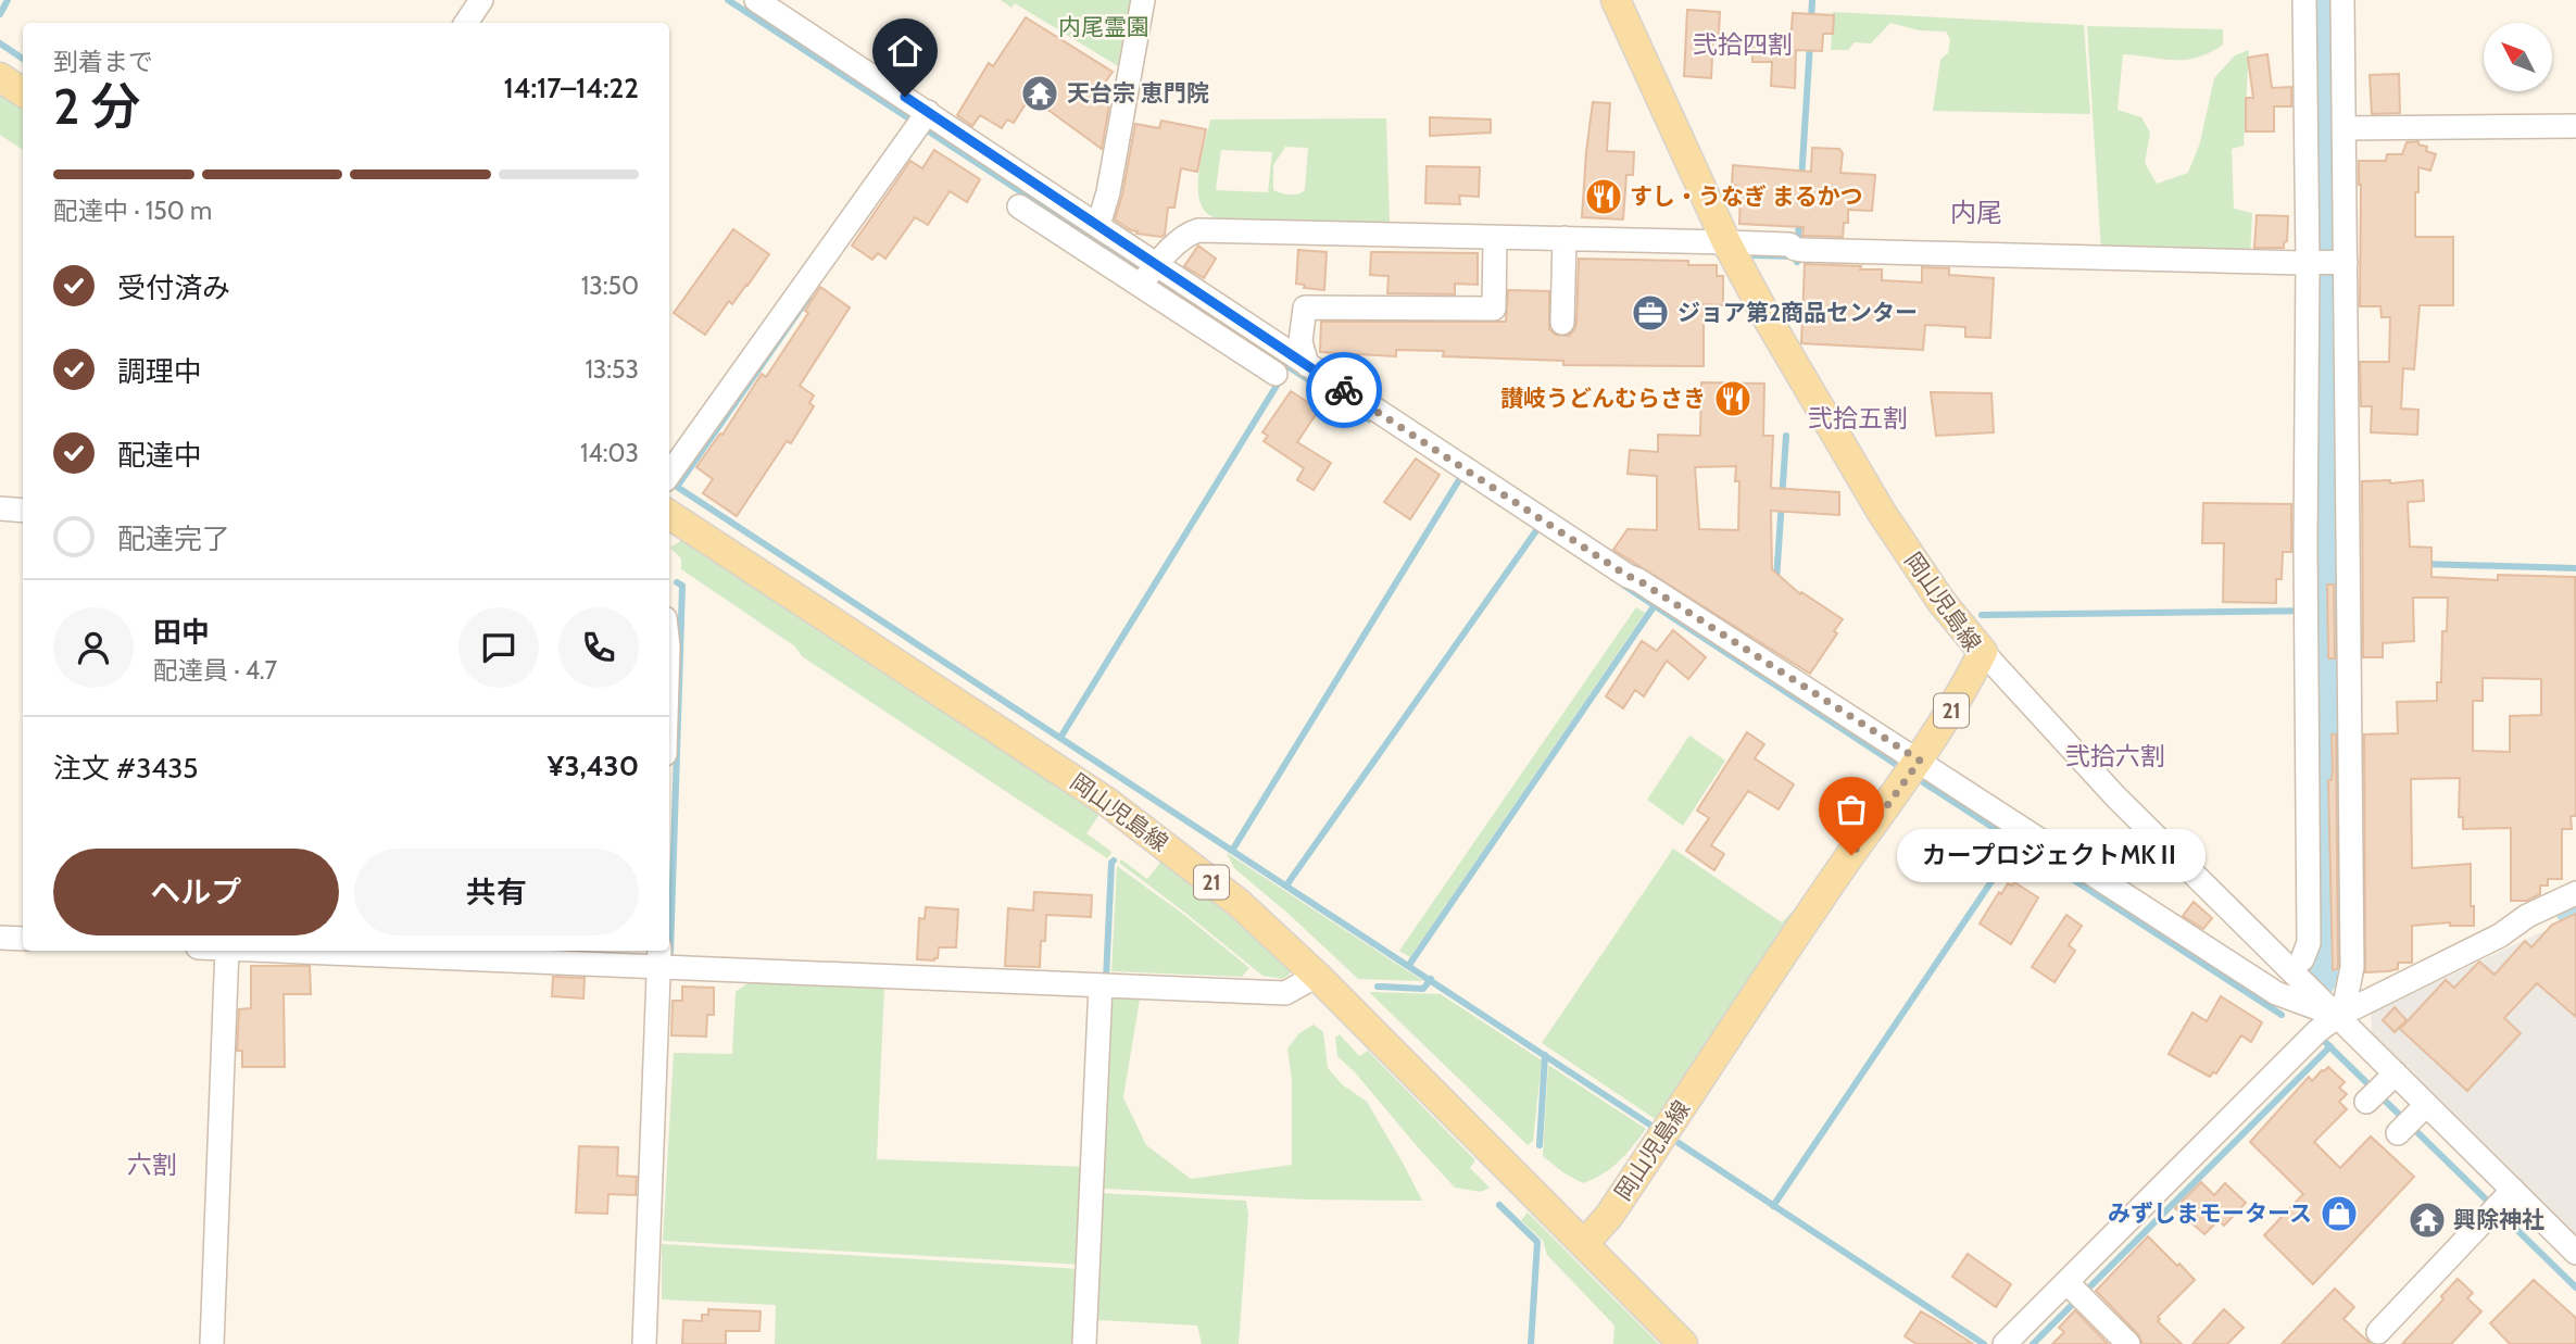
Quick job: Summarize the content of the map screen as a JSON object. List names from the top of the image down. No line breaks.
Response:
{"streets":{"main road":["岡山児島線","21"]},"districts":["弐拾四割","内尾","弐拾五割","弐拾六割","六割"],"parks":["内尾霊園"],"places":{"temple":["天台宗 恵門院","興除神社"],"restaurant":["すし・うなぎ まるかつ","讃岐うどんむらさき"],"office":["ジョア第2商品センター"],"other":["カープロジェクトMKⅡ"],"shop":["みずしまモータース"]},"north":"top left","page":{"heading":["2 分","到着まで","14:17–14:22"],"panel":["田中","配達員 · 4.7","注文 #3435","¥3,430"],"bar":"配達中 · 150 m","list":[["受付済み","13:50"],["調理中","13:53"],["配達中","14:03"],"配達完了"],"bubble":"カープロジェクトMKⅡ","buttons":["ヘルプ","共有"]}}
